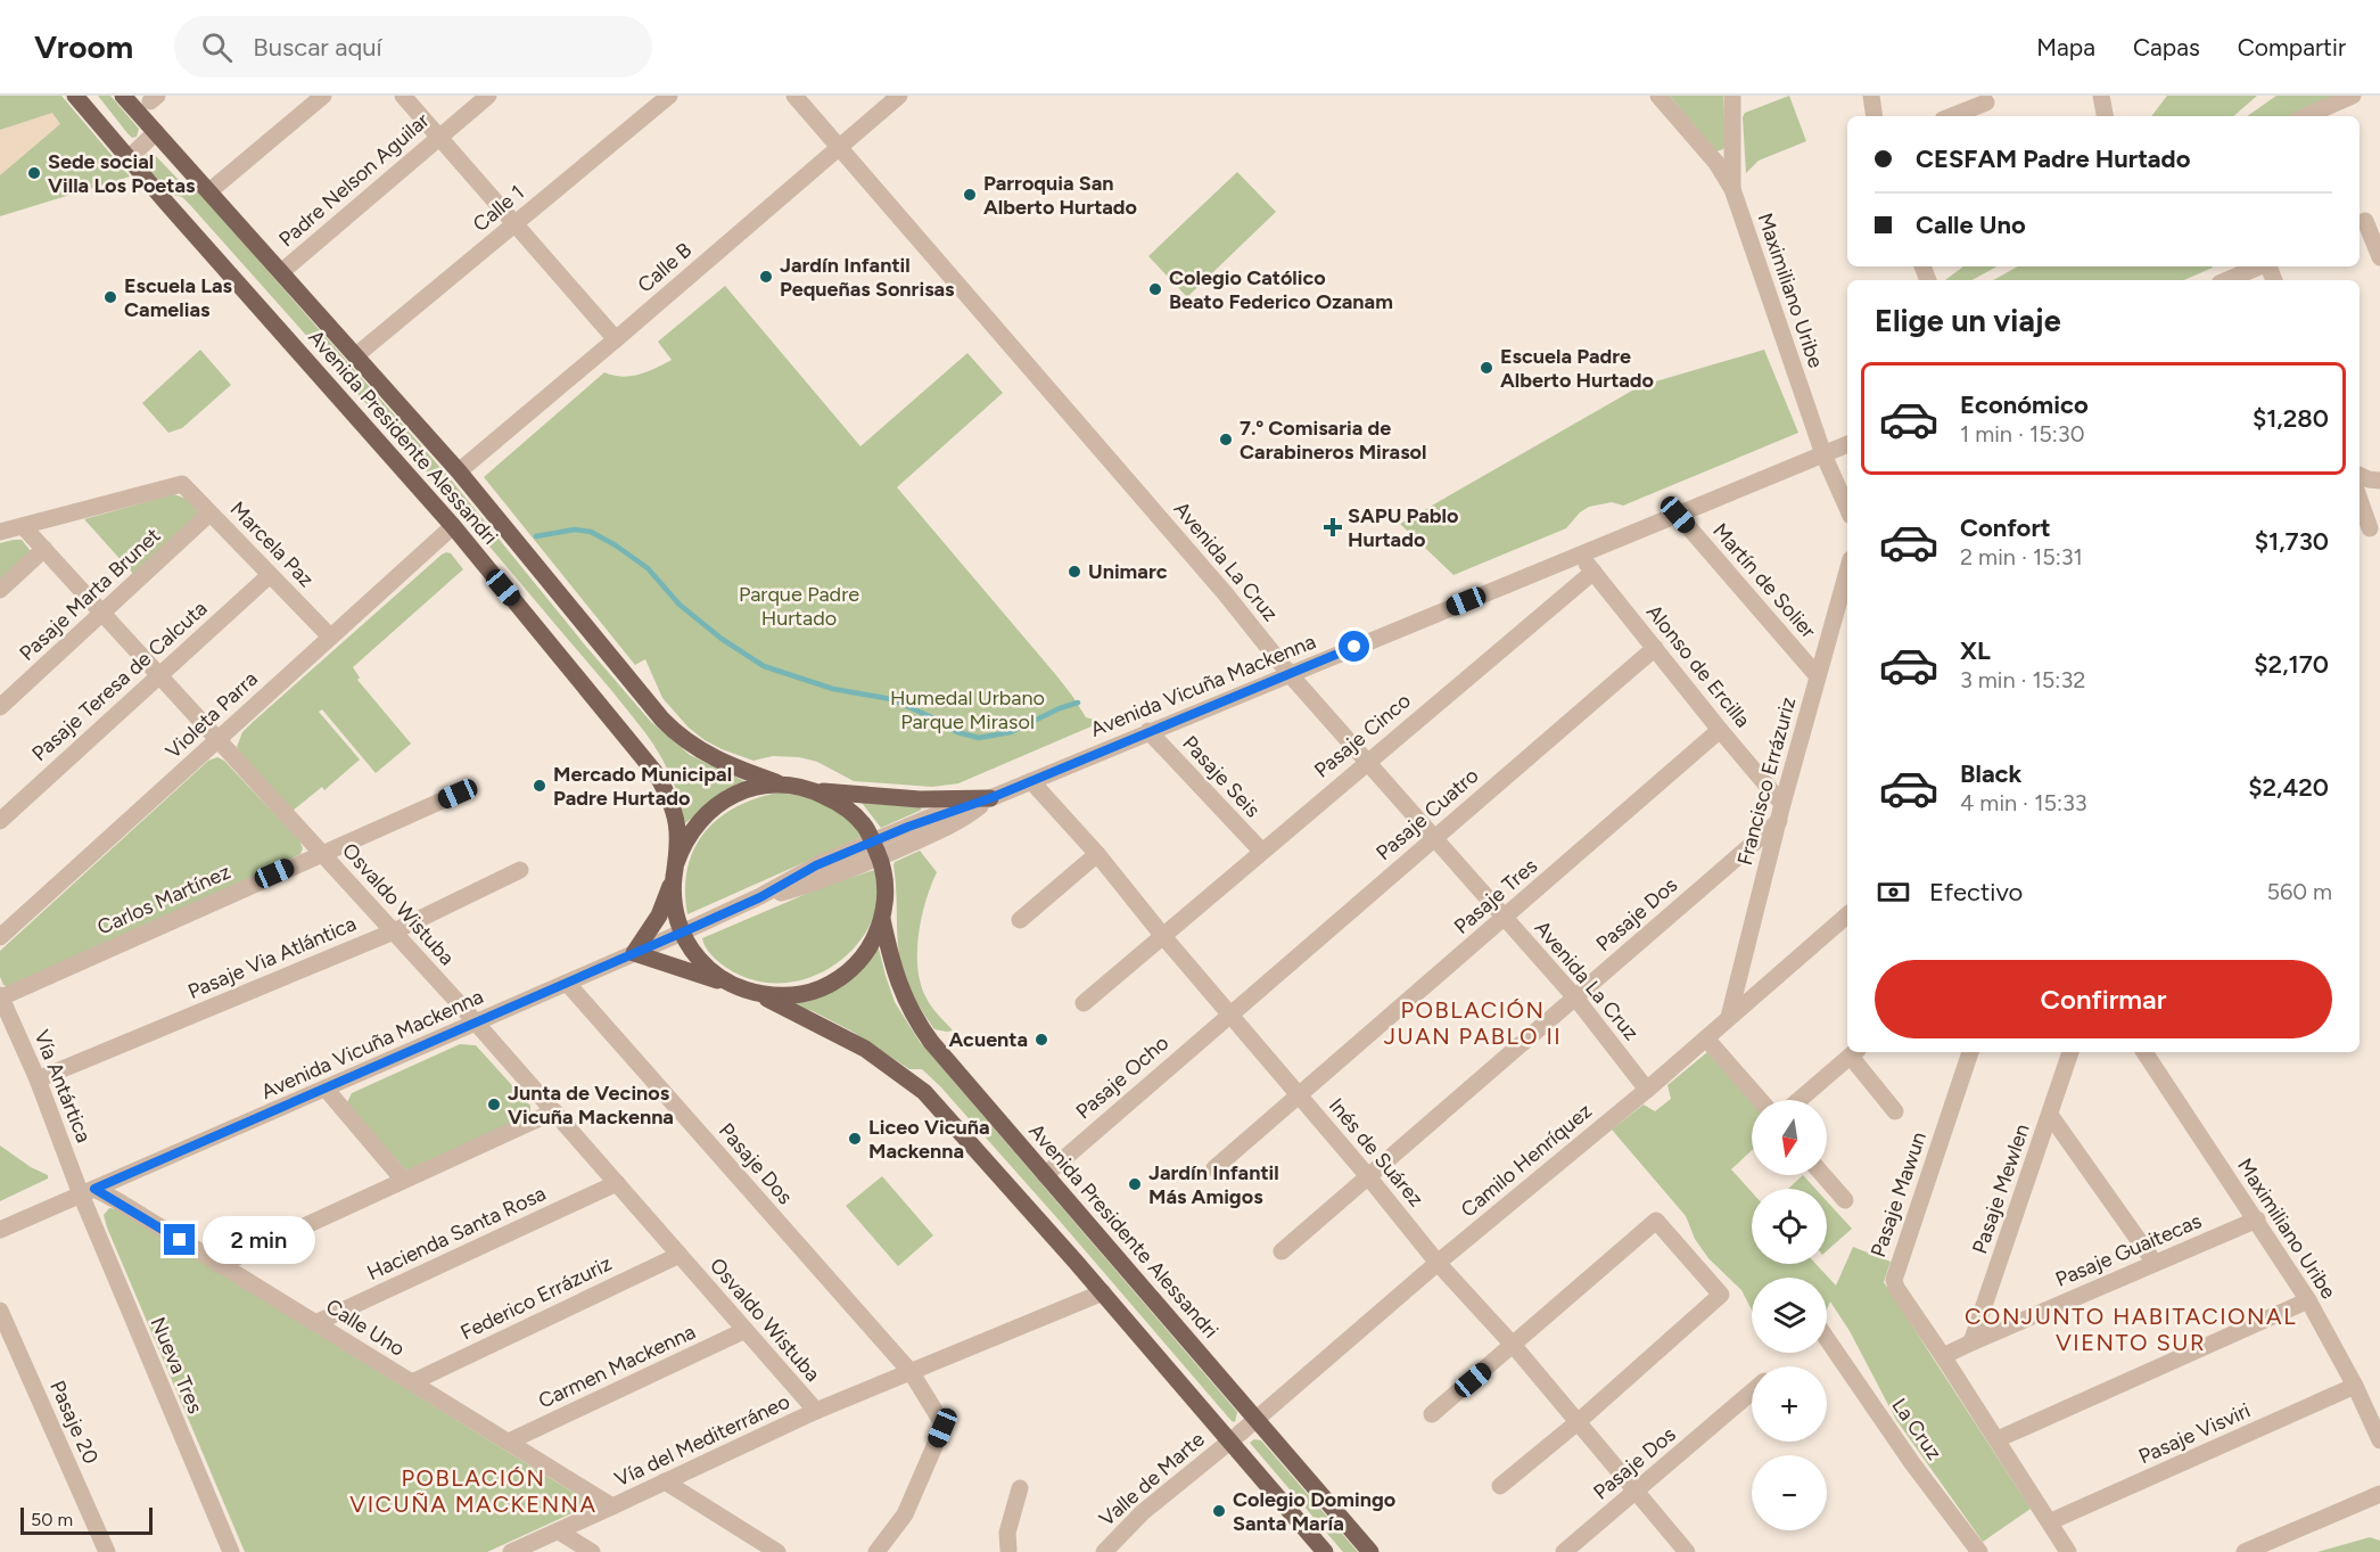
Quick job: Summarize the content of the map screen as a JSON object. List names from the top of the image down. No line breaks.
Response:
{"streets":{"main road":["Avenida Presidente Alessandri"],"street":["Padre Nelson Aguilar","Calle 1","Calle B","Maximiliano Uribe","Marcela Paz","Avenida La Cruz","Martín de Solier","Pasaje Marta Brunet","Alonso de Ercilla","Pasaje Teresa de Calcuta","Avenida Vicuña Mackenna","Violeta Parra","Pasaje Cinco","Pasaje Seis","Francisco Errázuriz","Pasaje Cuatro","Pasaje Tres","Carlos Martínez","Osvaldo Wistuba","Pasaje Dos","Pasaje Via Atlántica","Pasaje Ocho","Vía Antártica","Inés de Suárez","Camilo Henríquez","Pasaje Mewlen","Pasaje Mawun","Hacienda Santa Rosa","Pasaje Guaitecas","Federico Errázuriz","Calle Uno","Nueva Tres","Carmen Mackenna","Pasaje 20","La Cruz","Pasaje Visviri","Vía del Mediterráneo","Valle de Marte"]},"crossings":[["Padre Nelson Aguilar","Avenida Presidente Alessandri"],["Calle 1","Avenida Presidente Alessandri"],["Calle B","Avenida Presidente Alessandri"],["Calle B","Avenida La Cruz"],["Maximiliano Uribe","Avenida Vicuña Mackenna"],["Maximiliano Uribe","Pasaje Guaitecas"],["Maximiliano Uribe","Pasaje Visviri"],["Avenida Presidente Alessandri","Avenida Vicuña Mackenna"],["Avenida Presidente Alessandri","Violeta Parra"],["Avenida Presidente Alessandri","Pasaje Ocho"],["Avenida Presidente Alessandri","Camilo Henríquez"],["Avenida Presidente Alessandri","Vía del Mediterráneo"],["Avenida Presidente Alessandri","Valle de Marte"],["Marcela Paz","Pasaje Marta Brunet"],["Marcela Paz","Pasaje Teresa de Calcuta"],["Marcela Paz","Violeta Parra"],["Marcela Paz","Osvaldo Wistuba"],["Avenida La Cruz","Avenida Vicuña Mackenna"],["Avenida La Cruz","Pasaje Cinco"],["Avenida La Cruz","Pasaje Cuatro"],["Avenida La Cruz","Pasaje Tres"],["Avenida La Cruz","Pasaje Dos"],["Avenida La Cruz","Camilo Henríquez"],["Martín de Solier","Avenida Vicuña Mackenna"],["Martín de Solier","Francisco Errázuriz"],["Pasaje Marta Brunet","Osvaldo Wistuba"],["Alonso de Ercilla","Avenida Vicuña Mackenna"],["Alonso de Ercilla","Pasaje Cinco"],["Alonso de Ercilla","Francisco Errázuriz"],["Alonso de Ercilla","Pasaje Cuatro"],["Alonso de Ercilla","Pasaje Tres"],["Alonso de Ercilla","Pasaje Dos"],["Pasaje Teresa de Calcuta","Osvaldo Wistuba"],["Avenida Vicuña Mackenna","Pasaje Seis"],["Avenida Vicuña Mackenna","Osvaldo Wistuba"],["Avenida Vicuña Mackenna","Pasaje Dos"],["Avenida Vicuña Mackenna","Vía Antártica"],["Avenida Vicuña Mackenna","Inés de Suárez"],["Avenida Vicuña Mackenna","Calle Uno"],["Avenida Vicuña Mackenna","Nueva Tres"],["Violeta Parra","Osvaldo Wistuba"],["Pasaje Cinco","Pasaje Seis"],["Pasaje Cinco","Inés de Suárez"],["Francisco Errázuriz","Pasaje Dos"],["Francisco Errázuriz","Camilo Henríquez"],["Pasaje Cuatro","Pasaje Ocho"],["Pasaje Cuatro","Inés de Suárez"],["Pasaje Tres","Inés de Suárez"],["Carlos Martínez","Osvaldo Wistuba"],["Carlos Martínez","Vía Antártica"],["Osvaldo Wistuba","Pasaje Via Atlántica"],["Osvaldo Wistuba","Hacienda Santa Rosa"],["Osvaldo Wistuba","Federico Errázuriz"],["Osvaldo Wistuba","Carmen Mackenna"],["Osvaldo Wistuba","Vía del Mediterráneo"],["Pasaje Dos","Inés de Suárez"],["Pasaje Dos","Vía del Mediterráneo"],["Pasaje Via Atlántica","Vía Antártica"],["Pasaje Ocho","Inés de Suárez"],["Vía Antártica","Calle Uno"],["Vía Antártica","Nueva Tres"],["Inés de Suárez","Camilo Henríquez"],["Camilo Henríquez","Valle de Marte"],["Pasaje Mewlen","Pasaje Guaitecas"],["Pasaje Mawun","Pasaje Guaitecas"],["Pasaje Mawun","Pasaje Visviri"],["Hacienda Santa Rosa","Calle Uno"],["Federico Errázuriz","Calle Uno"],["Calle Uno","Nueva Tres"],["Calle Uno","Carmen Mackenna"],["Calle Uno","Vía del Mediterráneo"]],"districts":["POBLACIÓN JUAN PABLO II","CONJUNTO HABITACIONAL VIENTO SUR","POBLACIÓN VICUÑA MACKENNA"],"parks":["Parque Padre Hurtado","Humedal Urbano Parque Mirasol"],"places":{"other":["Sede social Villa Los Poetas","Parroquia San Alberto Hurtado","Jardín Infantil Pequeñas Sonrisas","Colegio Católico Beato Federico Ozanam","Escuela Las Camelias","Escuela Padre Alberto Hurtado","7.º Comisaria de Carabineros Mirasol","Unimarc","Mercado Municipal Padre Hurtado","Acuenta","Junta de Vecinos Vicuña Mackenna","Liceo Vicuña Mackenna","Jardín Infantil Más Amigos","Colegio Domingo Santa María"],"health":["SAPU Pablo Hurtado"]},"scale_bar":"50 m","north":"bottom","page":{"header":"Vroom","search":"Buscar aquí","nav":["Mapa","Capas","Compartir"],"banner":["CESFAM Padre Hurtado","Calle Uno"],"heading":"Elige un viaje","list":[{"name":"Económico","note":"1 min · 15:30","value":"$1,280"},{"name":"Confort","note":"2 min · 15:31","value":"$1,730"},{"name":"XL","note":"3 min · 15:32","value":"$2,170"},{"name":"Black","note":"4 min · 15:33","value":"$2,420"}],"pay":["Efectivo","560 m"],"buttons":"Confirmar","map_buttons":["+","−"],"bubble":"2 min","scale":"50 m"}}
